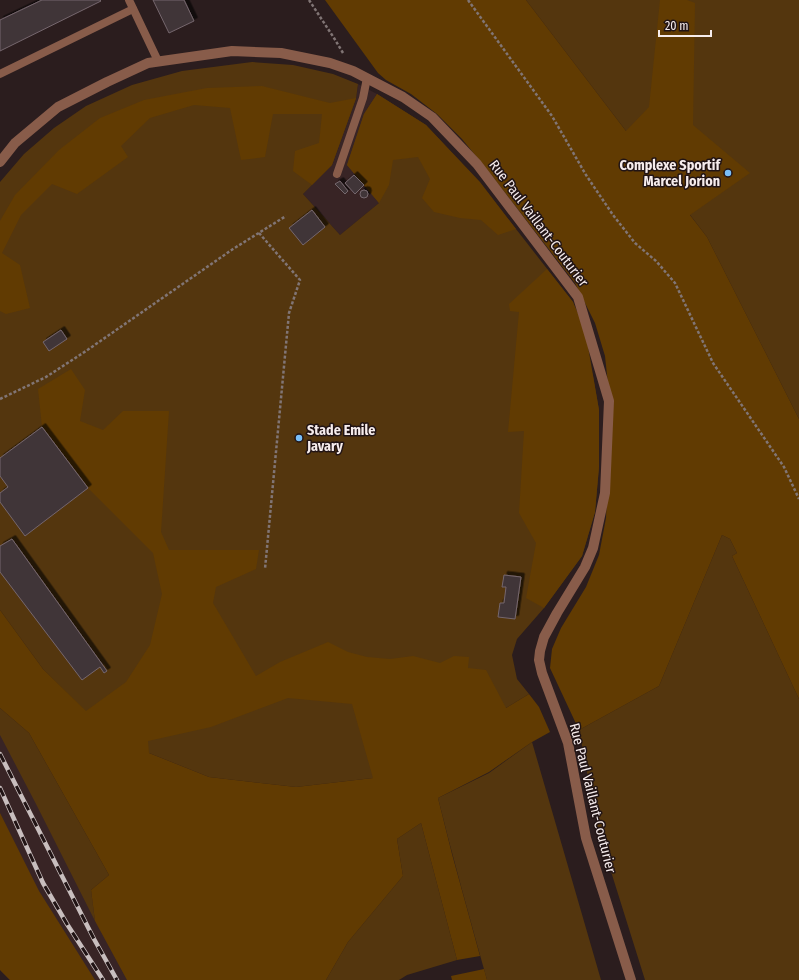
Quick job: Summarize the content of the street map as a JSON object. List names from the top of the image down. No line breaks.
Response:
{"streets":{"street":["Rue Paul Vaillant-Couturier"]},"places":["Complexe Sportif Marcel Jorion","Stade Emile Javary"],"scale_bar":"20 m"}
